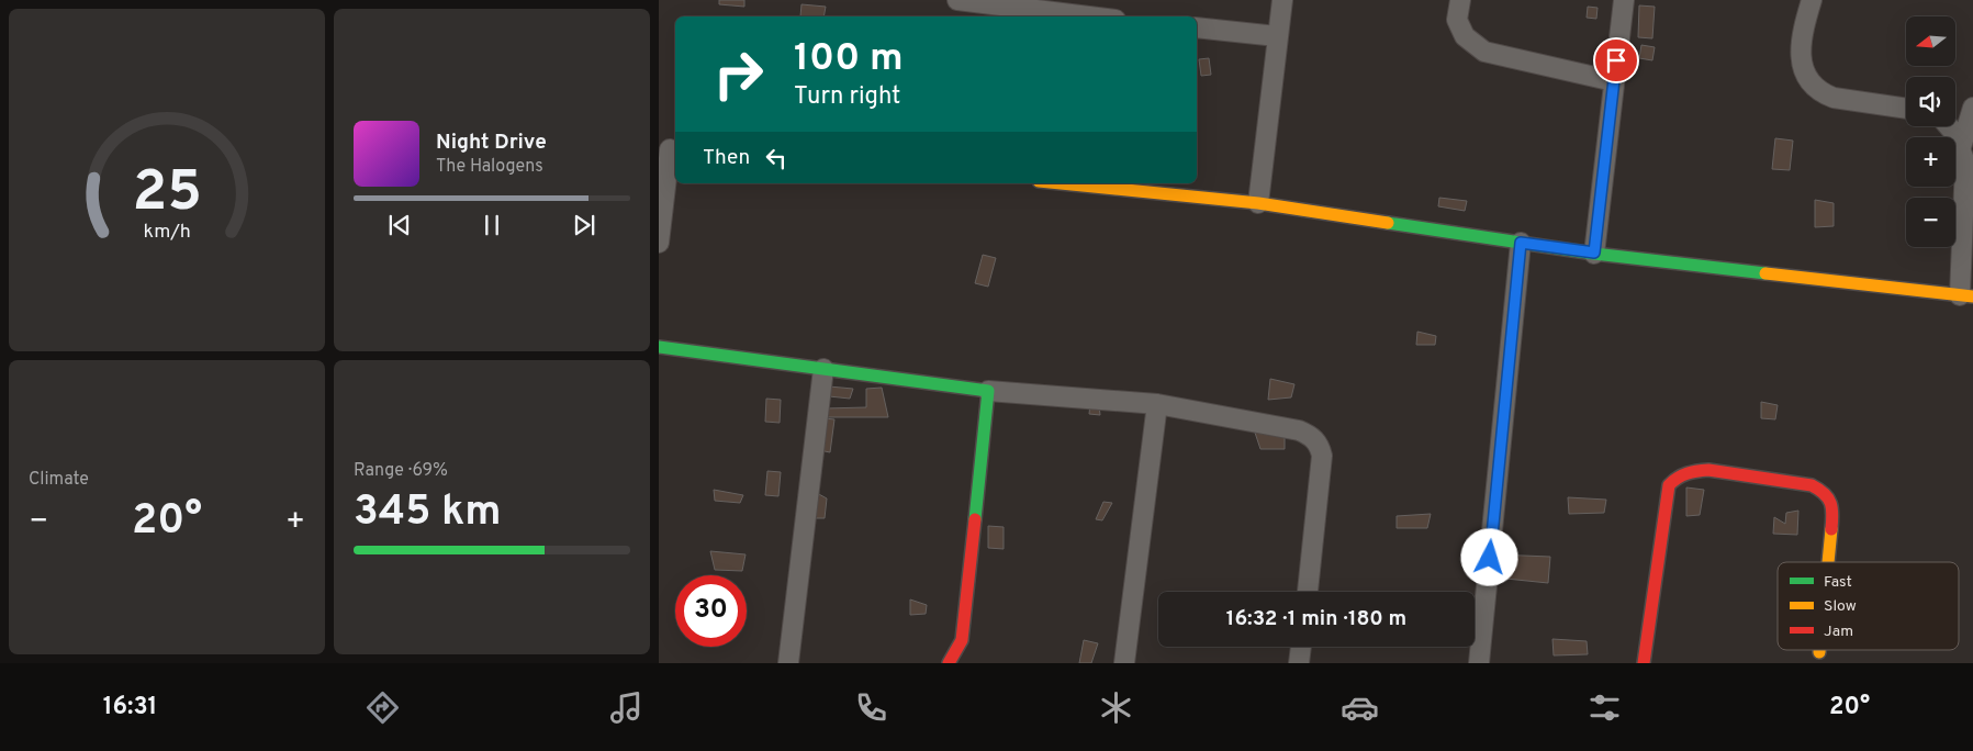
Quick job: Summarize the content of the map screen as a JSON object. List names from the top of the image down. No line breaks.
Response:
{"legend":["Fast","Slow","Jam"],"north":"left","page":{"map_buttons":["+","−"],"turn":["100 m","Turn right"],"song":["Night Drive","The Halogens"],"then":"Then","tile":["Climate",["Range · 69%","345 km"]],"heat":["−","20°","+"],"limit":"30","trip":"16:32 · 1 min · 180 m","tabs":["16:31","20°"],"gauge":["25","km/h"]}}
